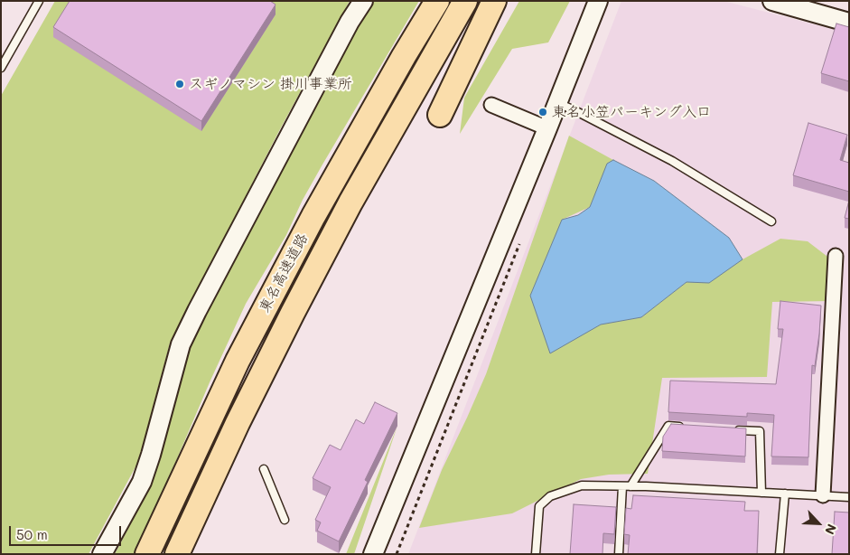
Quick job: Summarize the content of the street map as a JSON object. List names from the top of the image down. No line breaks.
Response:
{"streets":{"highway":["東名高速道路"]},"places":["スギノマシン 掛川事業所","東名小笠パーキング入口"],"scale_bar":"50 m","north":"bottom right"}
